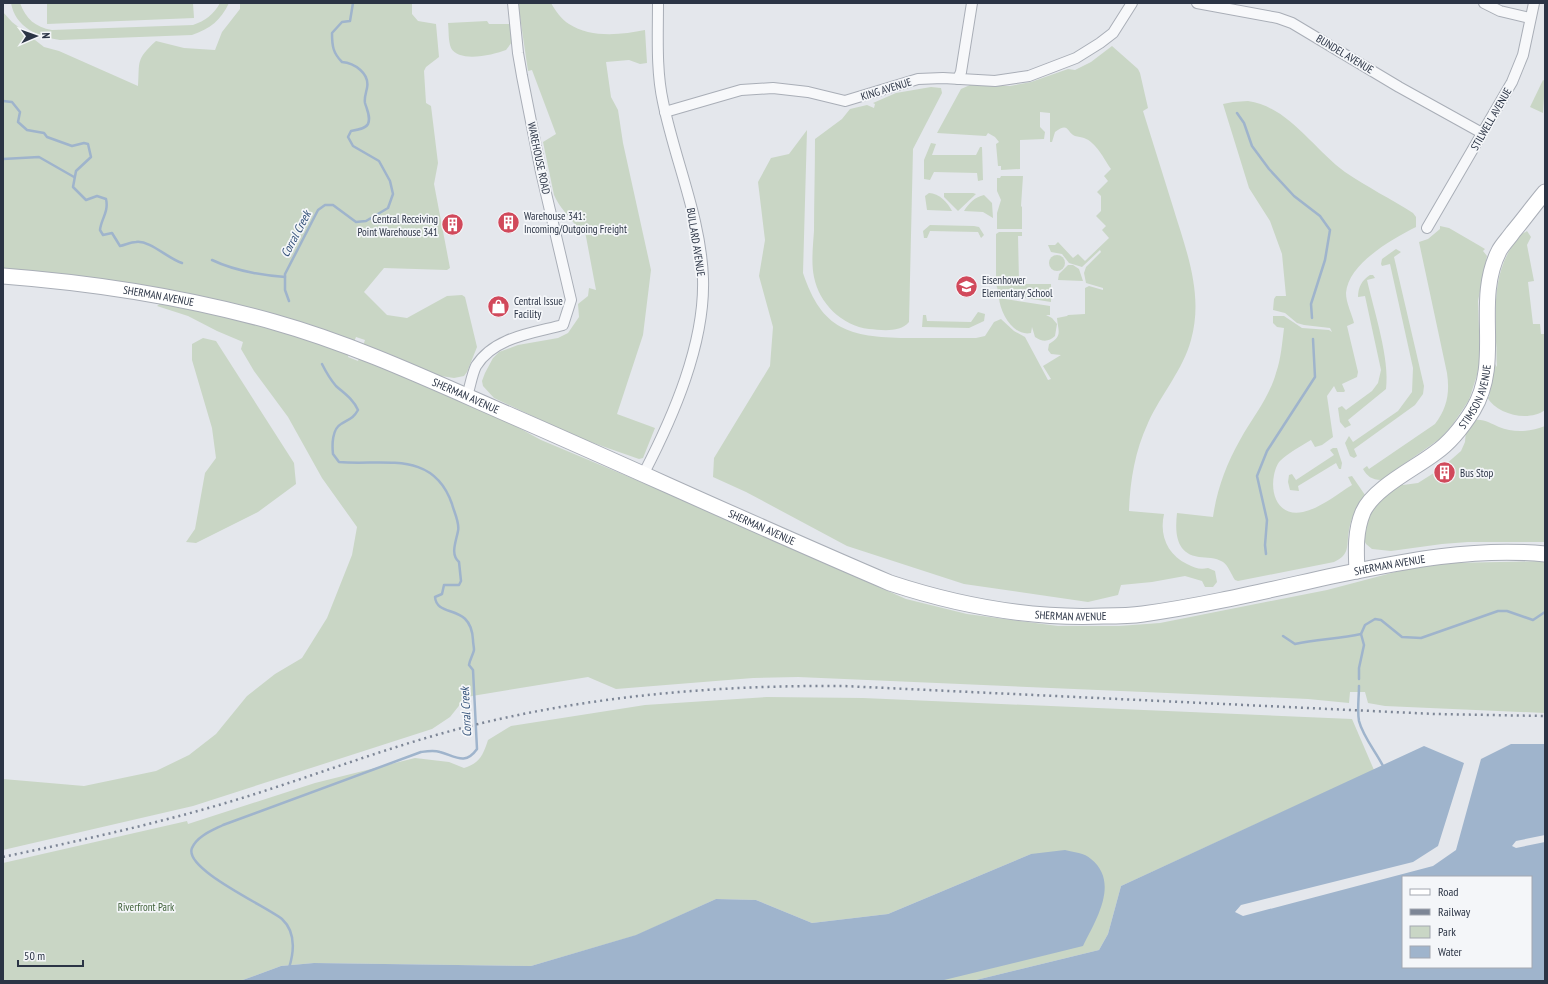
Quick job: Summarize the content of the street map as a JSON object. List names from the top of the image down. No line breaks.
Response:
{"streets":{"street":["BUNDEL AVENUE","KING AVENUE","STILWELL AVENUE","WAREHOUSE ROAD","BULLARD AVENUE","SHERMAN AVENUE","STIMSON AVENUE"]},"crossings":[["BUNDEL AVENUE","STILWELL AVENUE"],["KING AVENUE","BULLARD AVENUE"],["WAREHOUSE ROAD","SHERMAN AVENUE"],["BULLARD AVENUE","SHERMAN AVENUE"],["SHERMAN AVENUE","STIMSON AVENUE"]],"water":["Corral Creek"],"parks":["Riverfront Park"],"places":{"building":["Warehouse 341: Incoming/Outgoing Freight","Central Receiving Point Warehouse 341","Bus Stop"],"school or university":["Eisenhower Elementary School"],"shop":["Central Issue Facility"]},"legend":["Road","Railway","Park","Water"],"scale_bar":"50 m","north":"right"}
